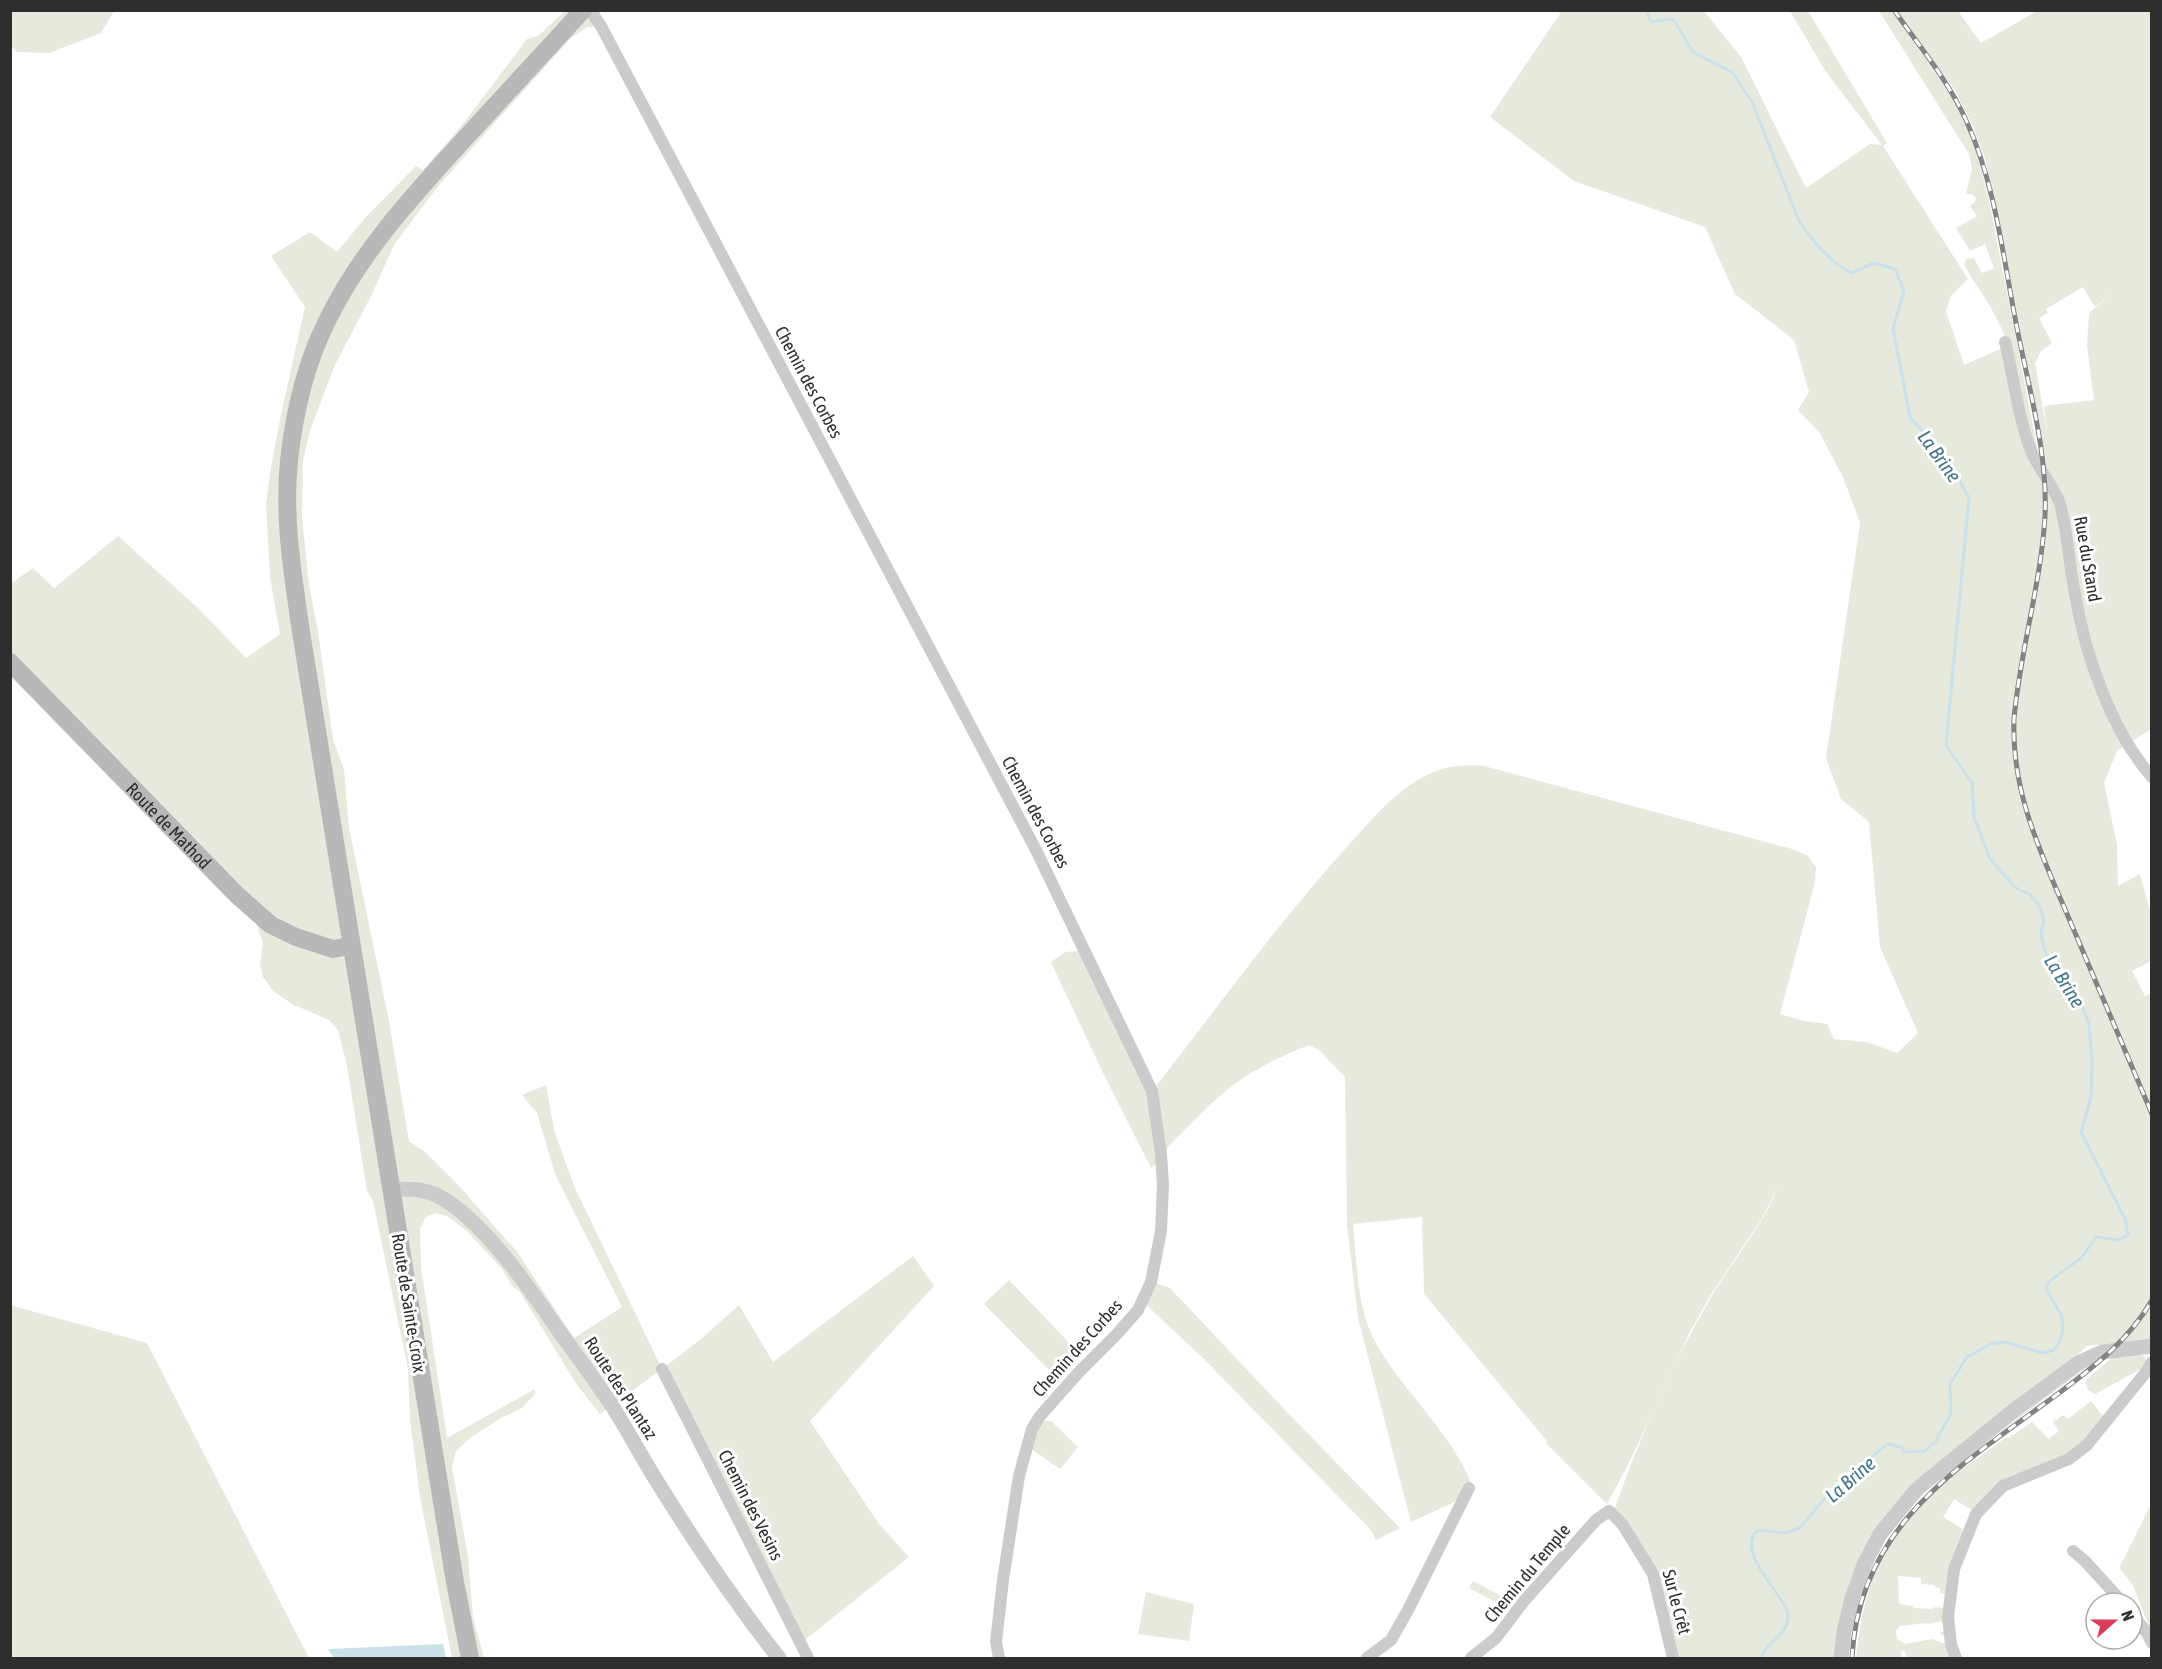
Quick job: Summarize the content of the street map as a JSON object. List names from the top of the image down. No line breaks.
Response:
{"streets":{"main road":["Route de Mathod","Route de Sainte-Croix"],"street":["Chemin des Corbes","Rue du Stand","Route des Plantaz","Chemin des Vesins","Chemin du Temple","Sur le Crêt"]},"crossings":[["Route de Mathod","Route de Sainte-Croix"],["Route de Sainte-Croix","Route des Plantaz"],["Chemin du Temple","Sur le Crêt"]],"water":["La Brine"],"north":"right"}
